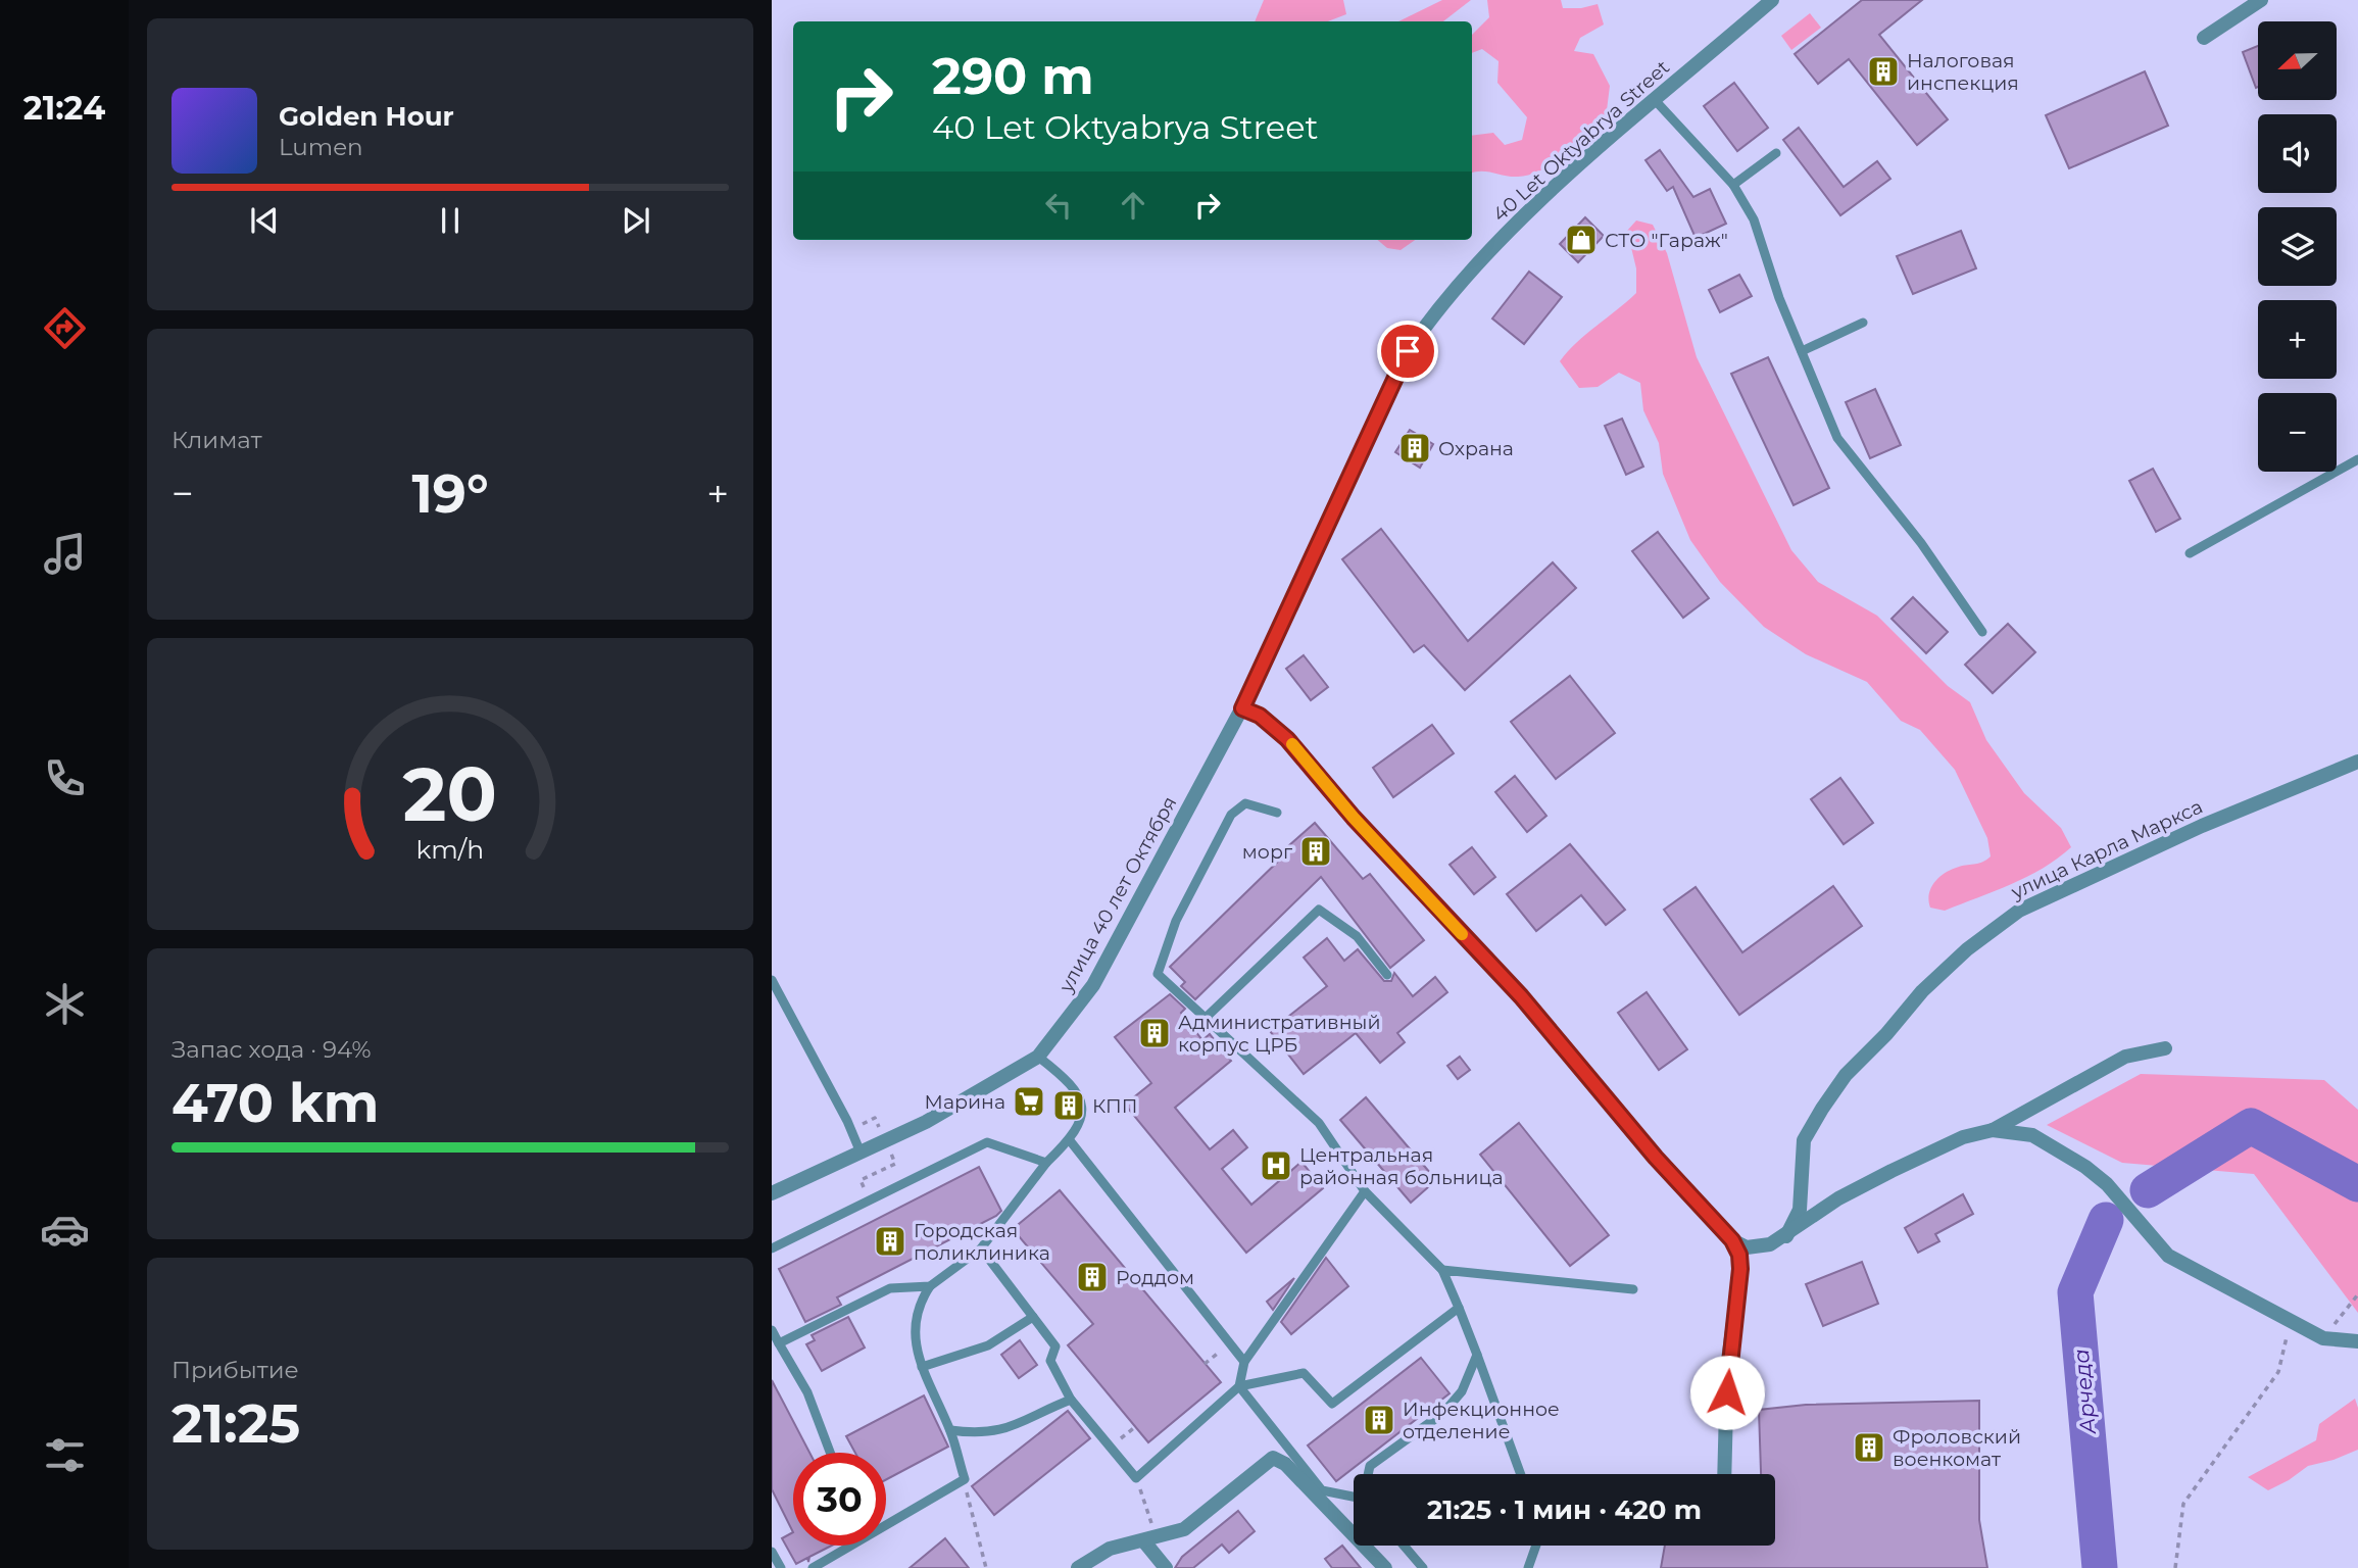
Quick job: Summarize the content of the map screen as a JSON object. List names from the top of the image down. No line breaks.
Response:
{"streets":{"street":["40 Let Oktyabrya Street","улица Карла Маркса","улица 40 лет Октября"]},"crossings":[["40 Let Oktyabrya Street","улица 40 лет Октября"]],"water":["Арчеда"],"places":{"building":["Налоговая инспекция","Охрана","морг","Административный корпус ЦРБ","КПП","Городская поликлиника","Роддом","Инфекционное отделение","Фроловский военкомат"],"shop":["СТО \"Гараж\""],"supermarket":["Марина"],"hospital":["Центральная районная больница"]},"north":"left","page":{"tabs":"21:24","map_buttons":["+","−"],"turn":["290 m","40 Let Oktyabrya Street"],"song":["Golden Hour","Lumen"],"tile":["Климат",["Запас хода · 94%","470 km"],["Прибытие","21:25"]],"heat":["−","19°","+"],"limit":"30","trip":"21:25 · 1 мин · 420 m","gauge":["20","km/h"]}}
